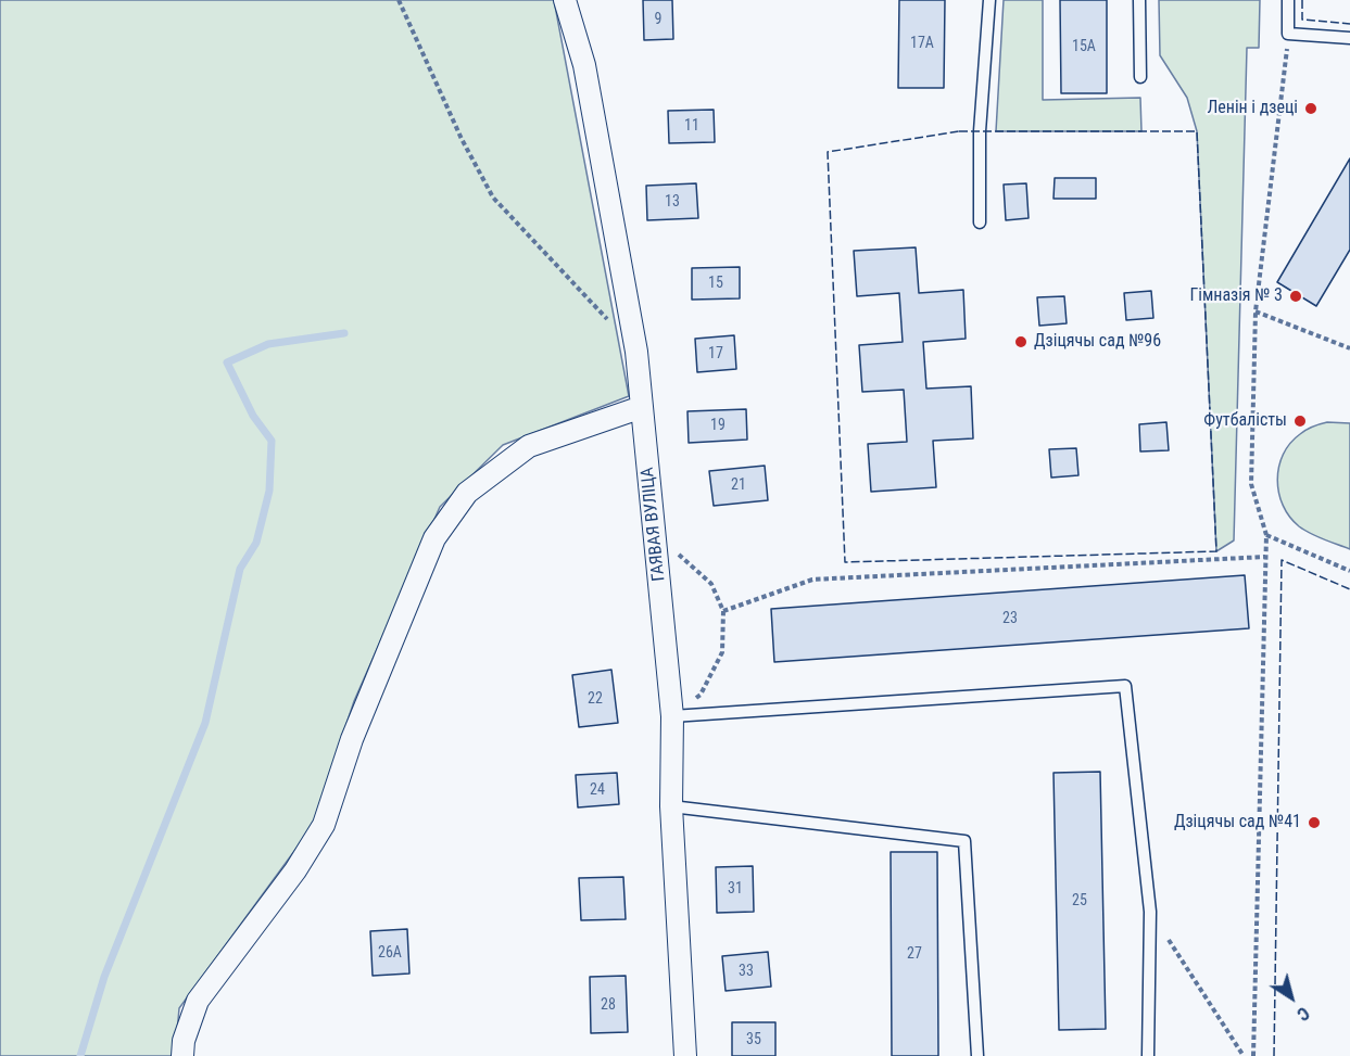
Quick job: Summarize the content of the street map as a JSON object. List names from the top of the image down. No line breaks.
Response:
{"streets":{"street":["ГАЯВАЯ ВУЛІЦА"]},"places":["Ленін і дзеці","Гімназія № 3","Дзіцячы сад №96","Футбалісты","Дзіцячы сад №41"],"house_numbers":["9","17А","15А","11","13","15","17","19","21","23","22","24","31","25","26А","27","33","28","35"],"north":"bottom right"}
